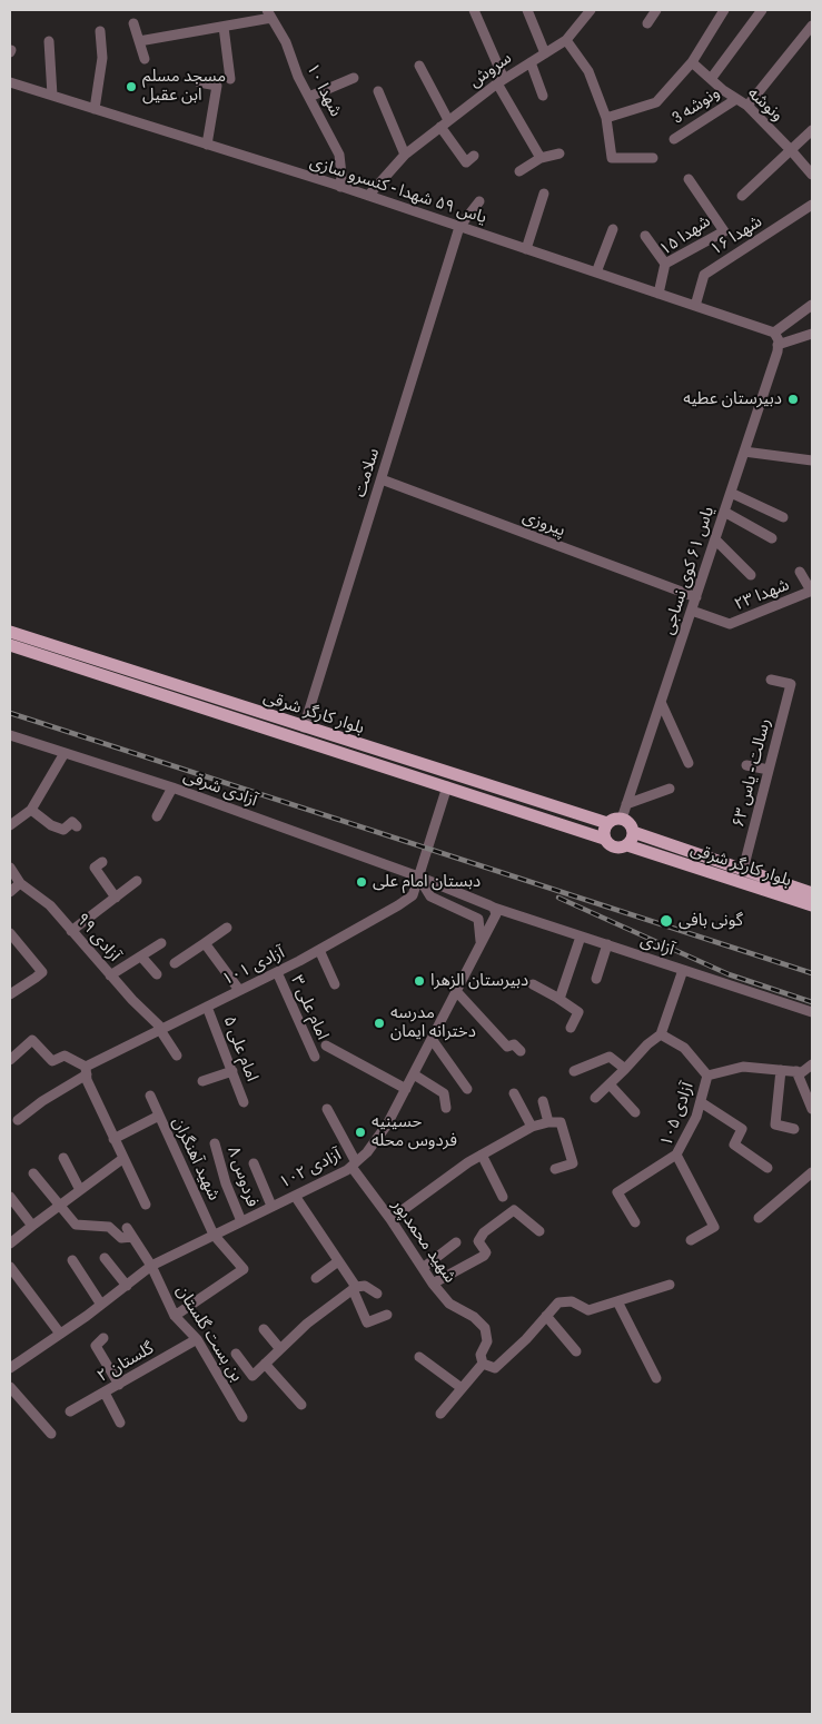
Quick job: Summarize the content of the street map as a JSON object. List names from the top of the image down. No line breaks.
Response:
{"streets":{"main road":["بلوار کارگر شرقی"],"street":["سروش","شهدا ۱۰","ونوشه","ونوشه 3","یاس ۵۹ شهدا - کنسرو سازی","شهدا ۱۵","شهدا ۱۶","سلامت","پیروزی","یاس ۶۱ کوی نساجی","شهدا ۲۳","رسالت - یاس ۶۳","آزادی شرقی","آزادی ٩٩","آزادی","آزادی ۱۰۱","امام علی ۳","امام علی ۵","آزادی ۱۰۵","شهید آهنگران","آزادی ۱۰۲","فردوس ۸","شهید محمدپور","بن بست گلستان","گلستان ۲"]},"crossings":[["سروش","یاس ۵۹ شهدا - کنسرو سازی"],["شهدا ۱۰","یاس ۵۹ شهدا - کنسرو سازی"],["ونوشه","ونوشه 3"],["یاس ۵۹ شهدا - کنسرو سازی","شهدا ۱۵"],["یاس ۵۹ شهدا - کنسرو سازی","شهدا ۱۶"],["یاس ۵۹ شهدا - کنسرو سازی","سلامت"],["یاس ۵۹ شهدا - کنسرو سازی","یاس ۶۱ کوی نساجی"],["سلامت","پیروزی"],["سلامت","بلوار کارگر شرقی"],["پیروزی","یاس ۶۱ کوی نساجی"],["یاس ۶۱ کوی نساجی","شهدا ۲۳"],["یاس ۶۱ کوی نساجی","بلوار کارگر شرقی"],["بلوار کارگر شرقی","رسالت - یاس ۶۳"],["بلوار کارگر شرقی","آزادی ۱۰۱"],["آزادی شرقی","آزادی"],["آزادی شرقی","آزادی ۱۰۱"],["آزادی ٩٩","آزادی ۱۰۱"],["آزادی","آزادی ۱۰۱"],["آزادی ۱۰۱","امام علی ۳"],["آزادی ۱۰۱","امام علی ۵"],["شهید آهنگران","آزادی ۱۰۲"],["شهید آهنگران","بن بست گلستان"],["آزادی ۱۰۲","فردوس ۸"],["آزادی ۱۰۲","شهید محمدپور"],["آزادی ۱۰۲","بن بست گلستان"],["بن بست گلستان","گلستان ۲"]],"places":["مسجد مسلم ابن عقیل","دبیرستان عطیه","دبستان امام علی","گونی بافی","دبیرستان الزهرا","مدرسه دخترانه ایمان","حسینیه فردوس محله"]}
